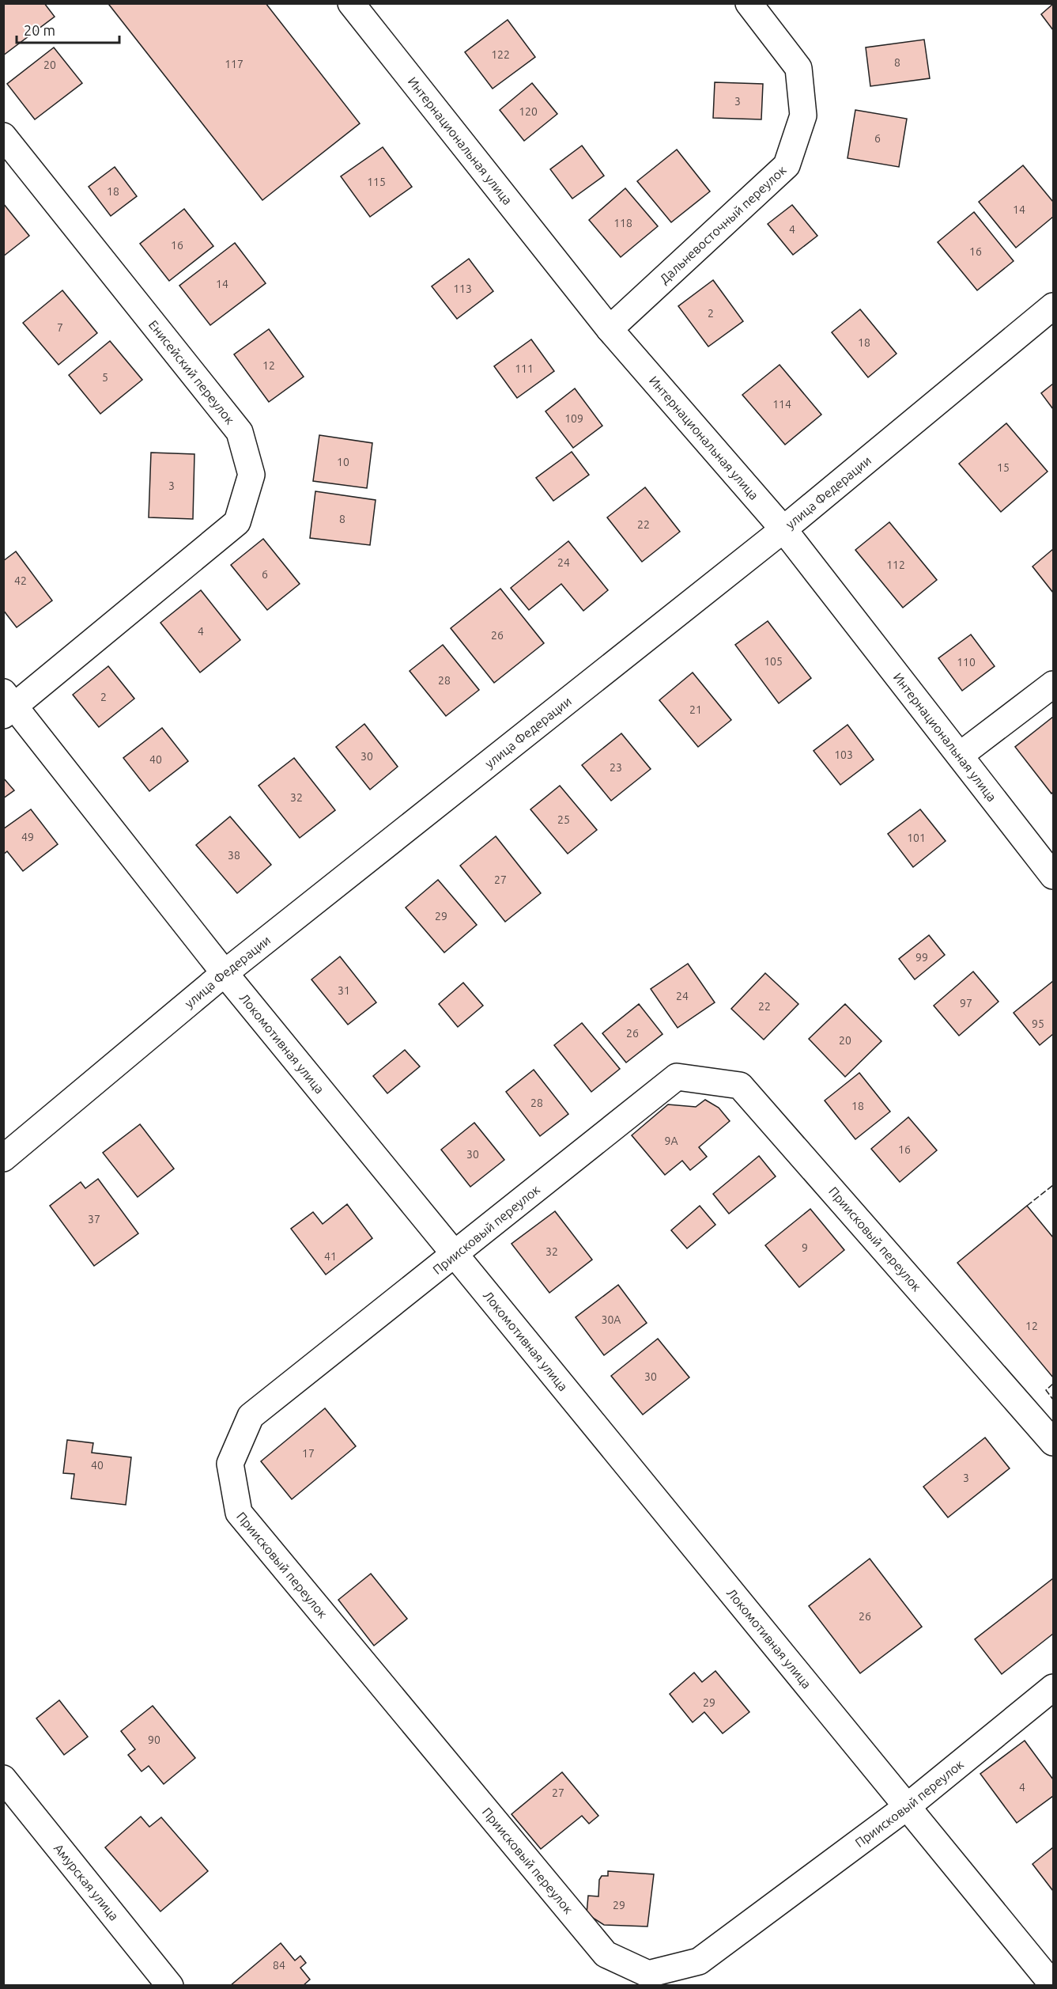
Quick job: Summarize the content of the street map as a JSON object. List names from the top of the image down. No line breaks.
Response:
{"streets":{"street":["Интернациональная улица","Дальневосточный переулок","Енисейский переулок","улица Федерации","Локомотивная улица","Приисковый переулок","Амурская улица"]},"crossings":[["Интернациональная улица","Дальневосточный переулок"],["Интернациональная улица","улица Федерации"],["Енисейский переулок","Локомотивная улица"],["улица Федерации","Локомотивная улица"],["Локомотивная улица","Приисковый переулок"]],"house_numbers":["122","8","117","20","3","120","6","115","18","14","118","4","16","16","14","113","2","7","18","12","111","5","114","109","10","15","3","8","22","24","112","6","42","4","26","105","110","28","2","21","103","30","40","23","32","25","49","101","38","27","29","99","31","24","97","22","95","26","20","28","18","9А","16","30","37","9","32","41","30А","12","30","17","40","3","26","29","90","4","27","29","84"],"scale_bar":"20 m"}
